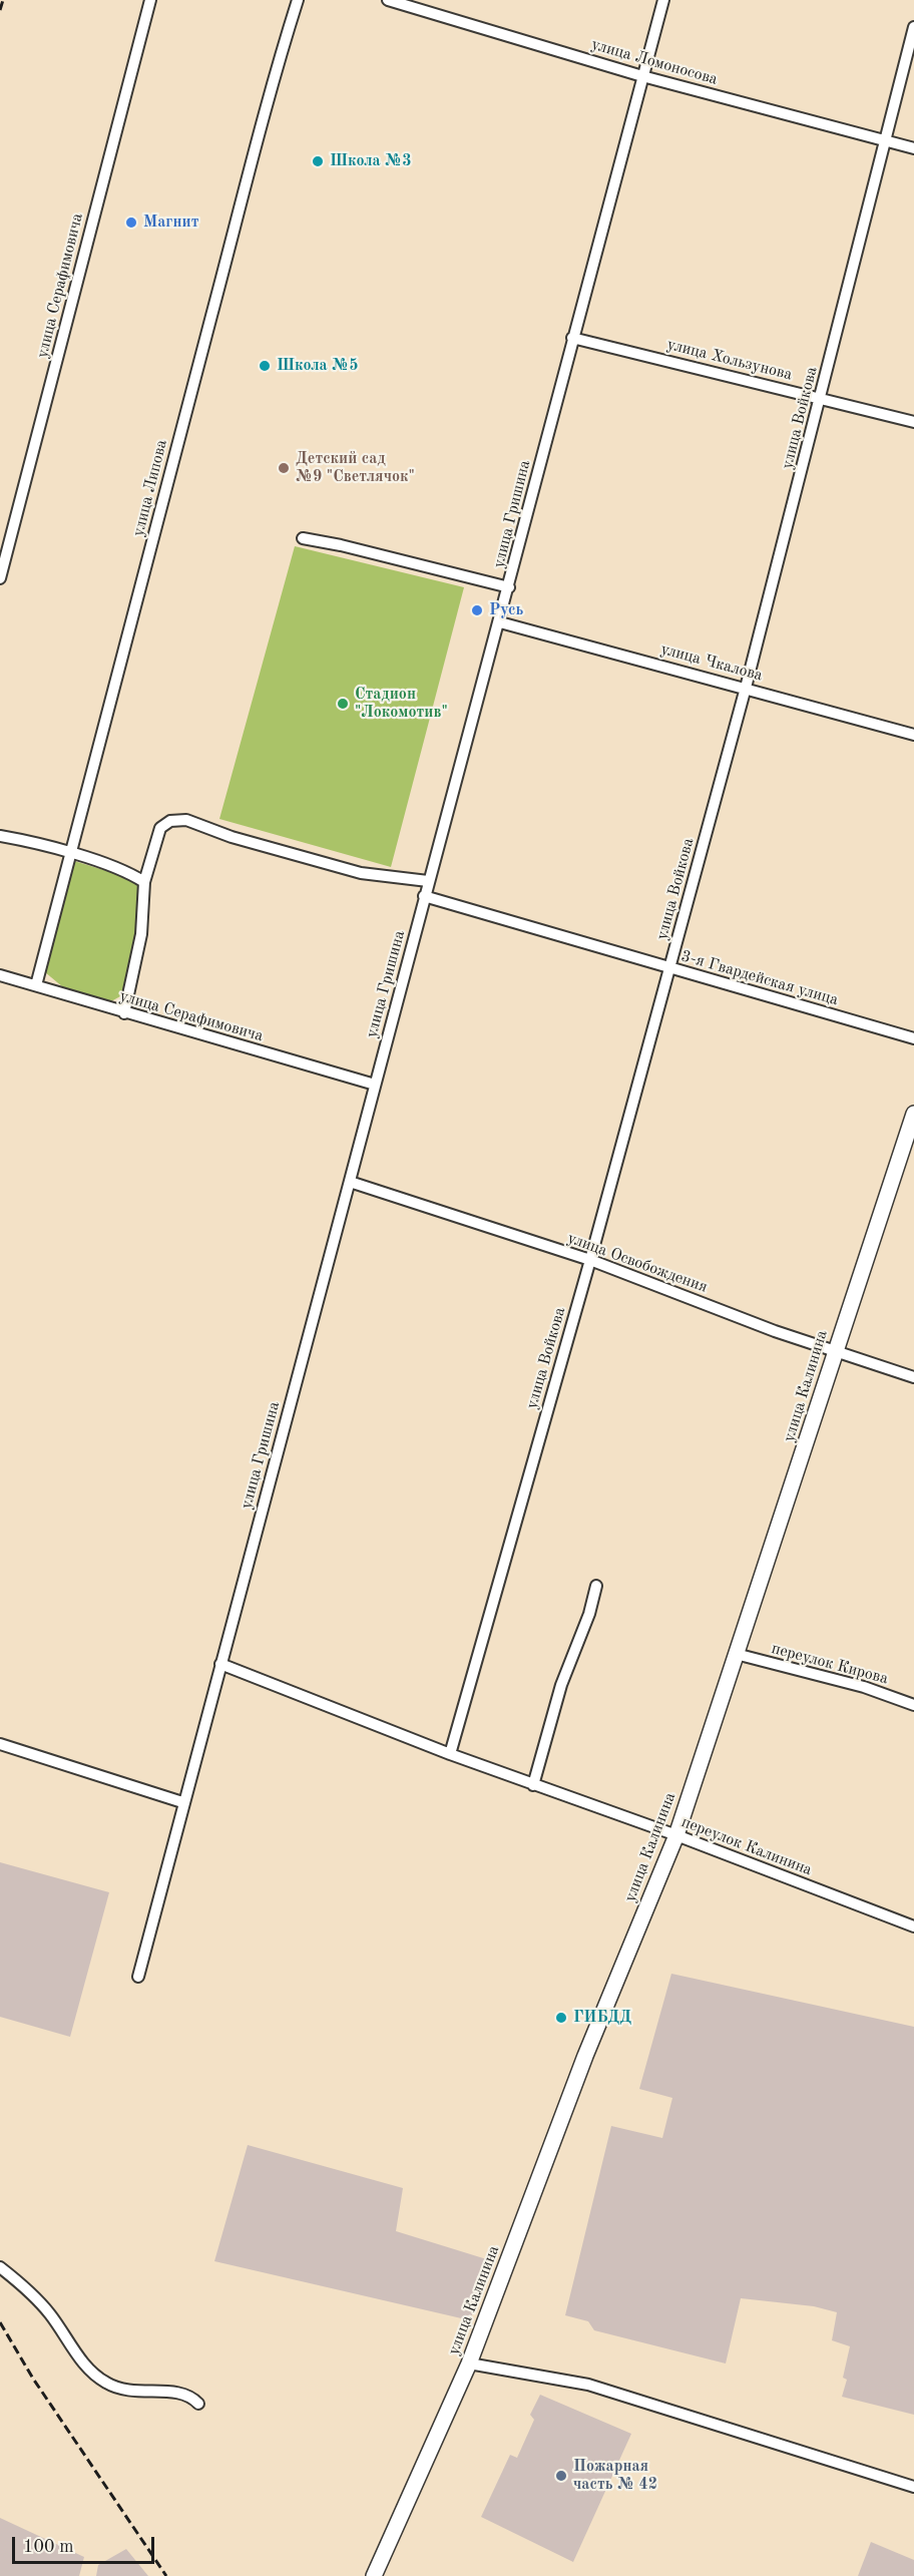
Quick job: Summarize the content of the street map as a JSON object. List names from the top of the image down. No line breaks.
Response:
{"streets":{"street":["улица Ломоносова","улица Серафимовича","улица Хользунова","улица Войкова","улица Липова","улица Гришина","улица Чкалова","3-я Гвардейская улица","улица Освобождения","улица Калинина","переулок Кирова","переулок Калинина"]},"crossings":[["улица Ломоносова","улица Войкова"],["улица Ломоносова","улица Гришина"],["улица Серафимовича","улица Липова"],["улица Серафимовича","улица Гришина"],["улица Хользунова","улица Войкова"],["улица Хользунова","улица Гришина"],["улица Войкова","улица Чкалова"],["улица Войкова","3-я Гвардейская улица"],["улица Войкова","улица Освобождения"],["улица Войкова","переулок Калинина"],["улица Гришина","улица Чкалова"],["улица Гришина","3-я Гвардейская улица"],["улица Гришина","улица Освобождения"],["улица Гришина","переулок Калинина"],["улица Освобождения","улица Калинина"],["улица Калинина","переулок Кирова"],["улица Калинина","переулок Калинина"]],"places":["Школа №3","Магнит","Школа №5","Детский сад №9 \"Светлячок\"","Русь","Стадион \"Локомотив\"","ГИБДД","Пожарная часть № 42"],"scale_bar":"100 m"}
